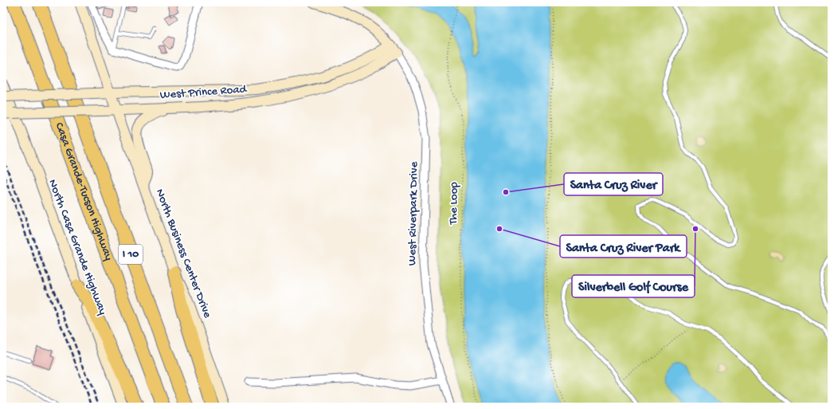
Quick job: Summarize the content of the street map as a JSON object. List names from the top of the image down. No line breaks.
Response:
{"streets":{"highway":["Casa Grande-Tucson Highway","I 10"],"main road":["West Prince Road","North Casa Grande Highway","North Business Center Drive"],"street":["West Riverpark Drive"],"path":["The Loop"]},"crossings":[["West Prince Road","West Riverpark Drive"],["West Prince Road","North Casa Grande Highway"],["West Prince Road","North Business Center Drive"]],"places":["Santa Cruz River","Santa Cruz River Park","Silverbell Golf Course"]}
